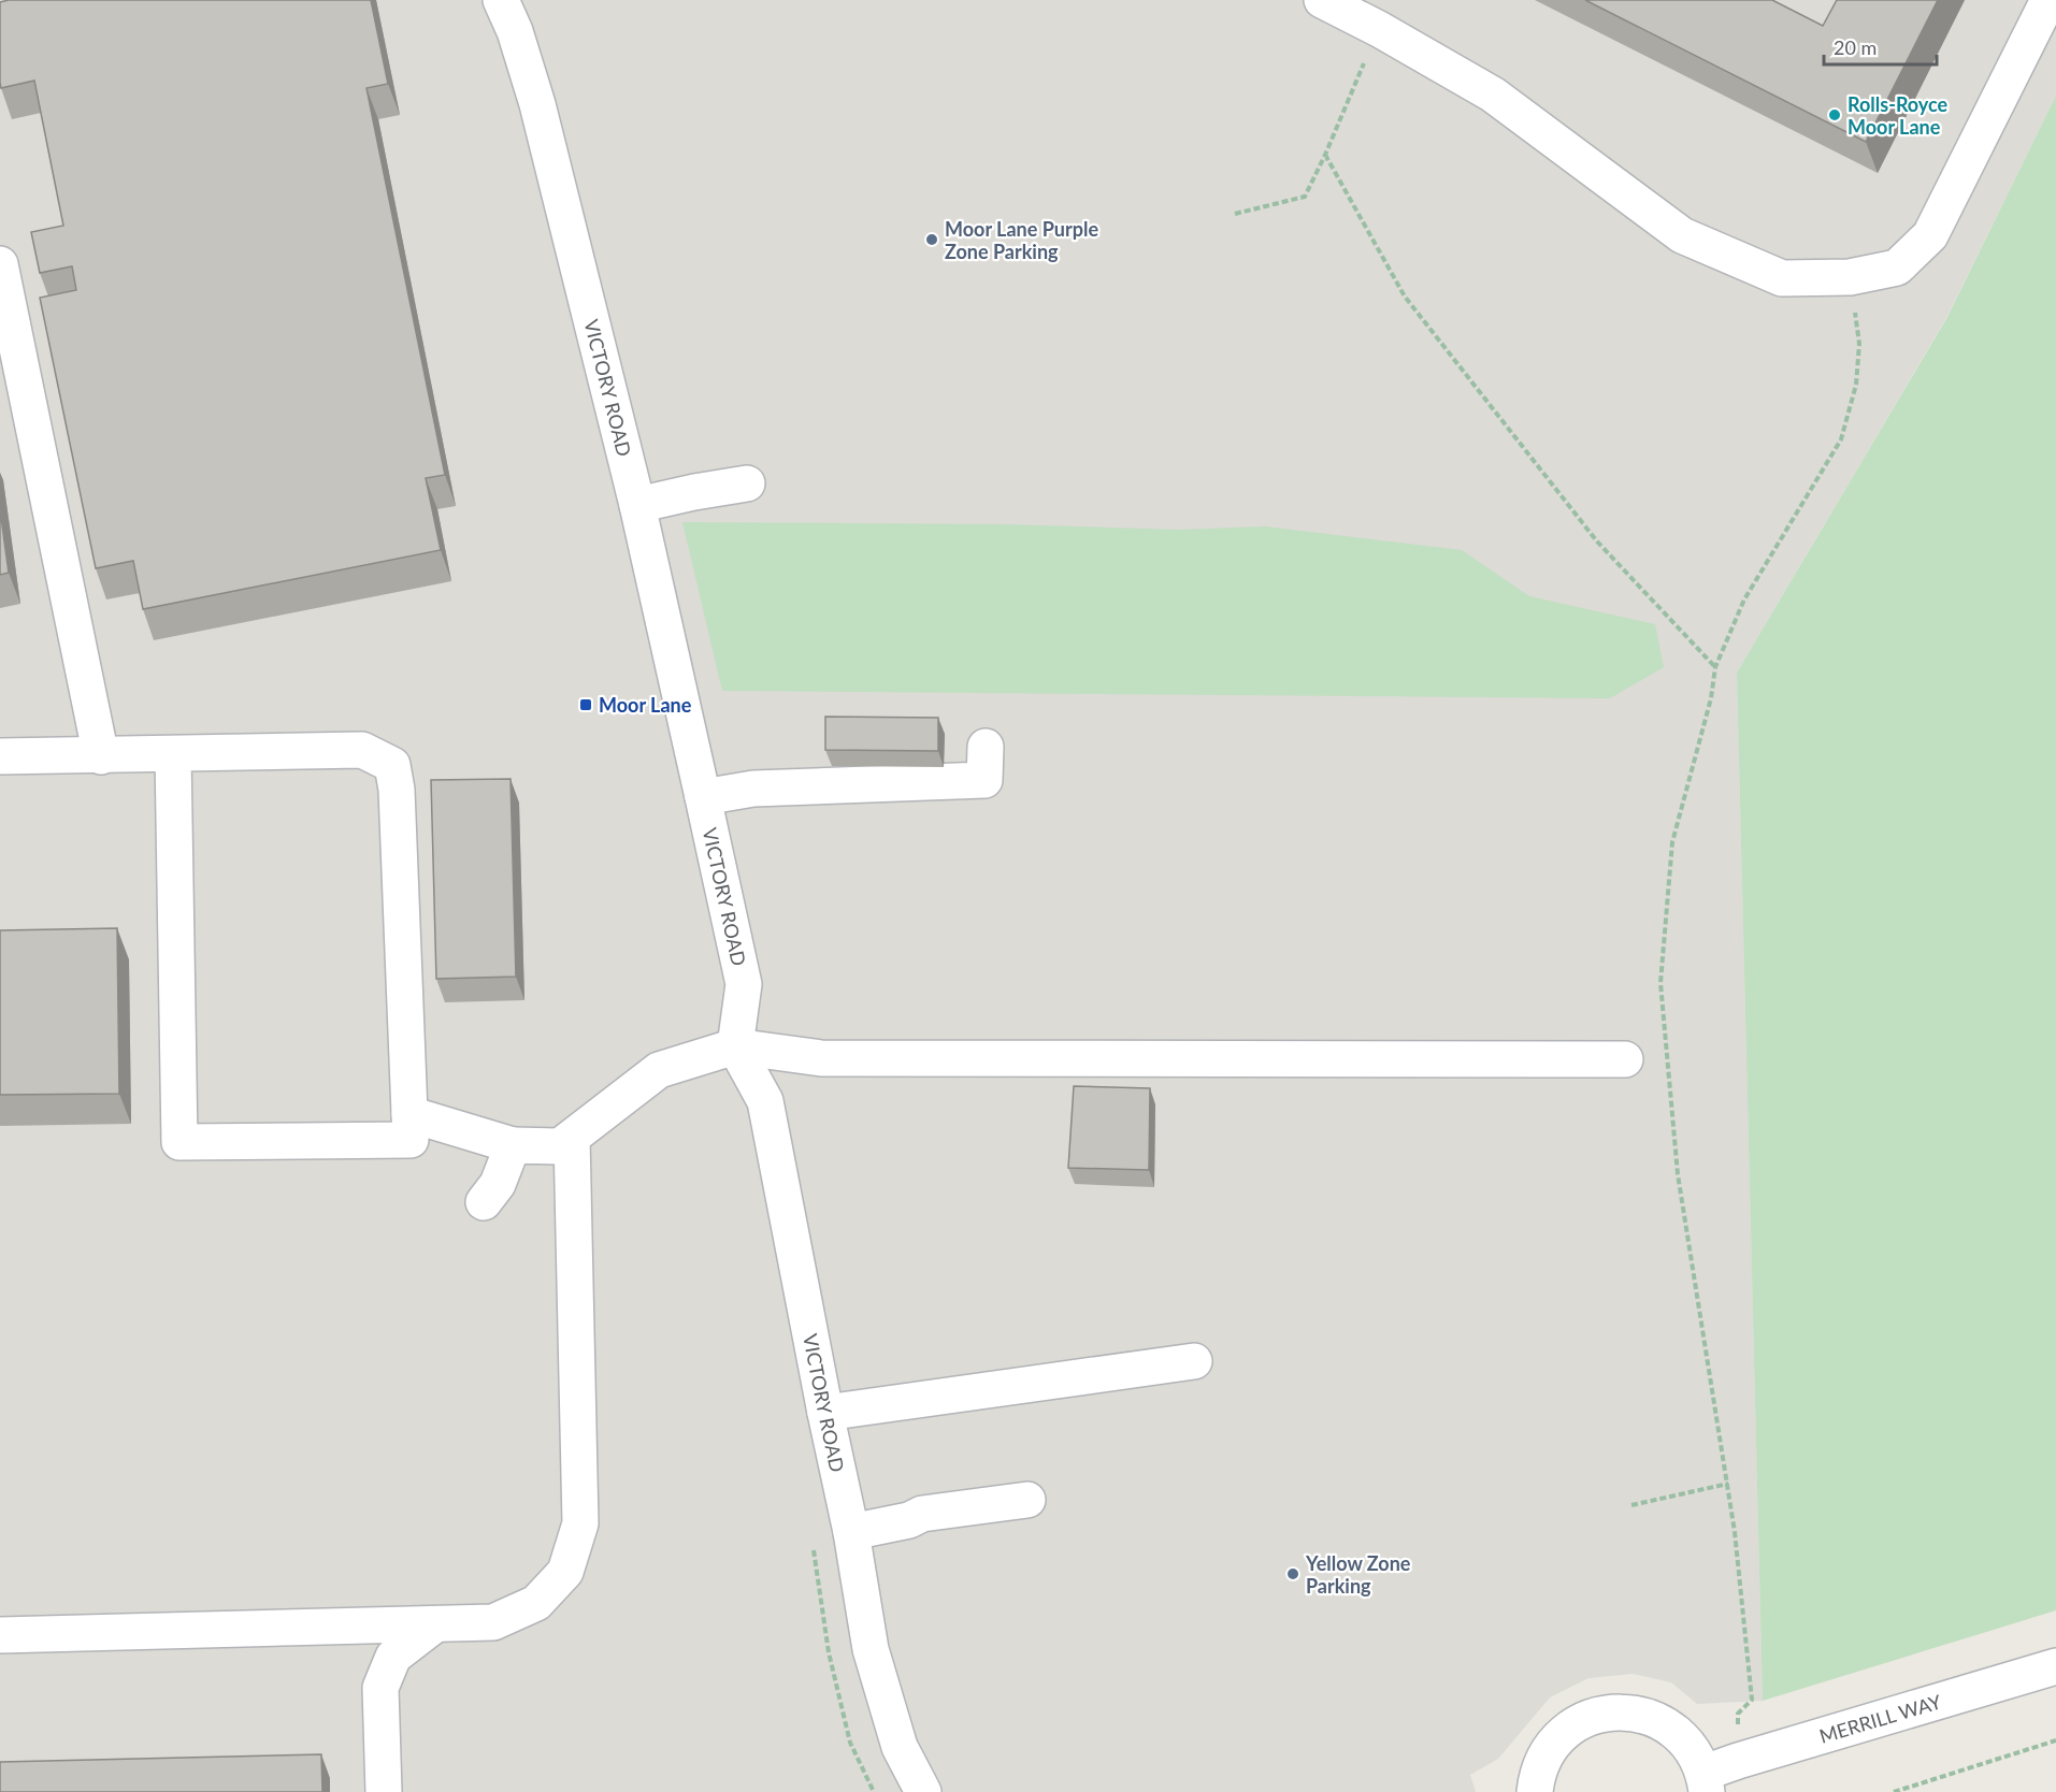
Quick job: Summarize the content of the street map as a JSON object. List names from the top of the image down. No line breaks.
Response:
{"streets":{"street":["VICTORY ROAD","MERRILL WAY"]},"places":{"other":["Rolls-Royce Moor Lane","Moor Lane Purple Zone Parking","Yellow Zone Parking"],"transit":["Moor Lane"]},"scale_bar":"20 m"}
